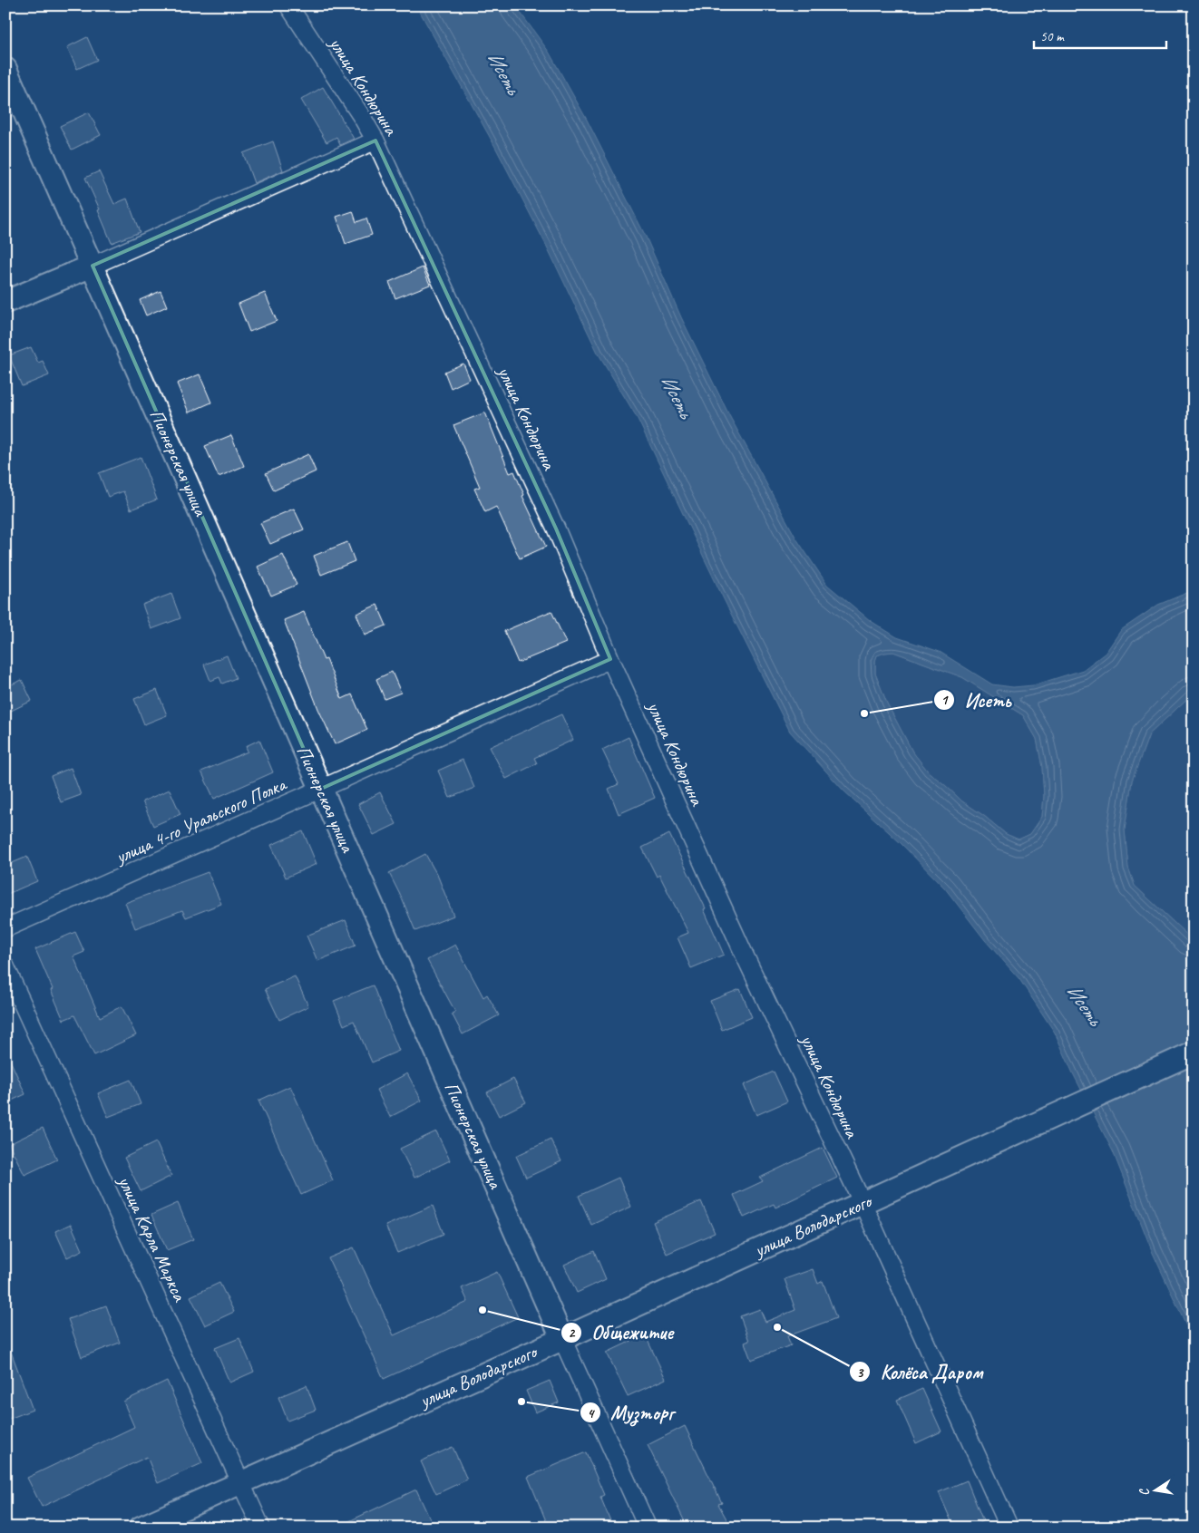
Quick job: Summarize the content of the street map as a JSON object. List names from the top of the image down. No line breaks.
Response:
{"streets":{"main road":["Пионерская улица","улица Володарского"],"street":["улица Кондюрина","улица 4-го Уральского Полка","улица Карла Маркса"]},"crossings":[["улица Кондюрина","улица 4-го Уральского Полка"],["улица Кондюрина","улица Володарского"],["Пионерская улица","улица 4-го Уральского Полка"],["Пионерская улица","улица Володарского"],["улица Володарского","улица Карла Маркса"]],"water":["Исеть"],"places":["Исеть","Общежитие","Колёса Даром","Музторг"],"scale_bar":"50 m","north":"left"}
